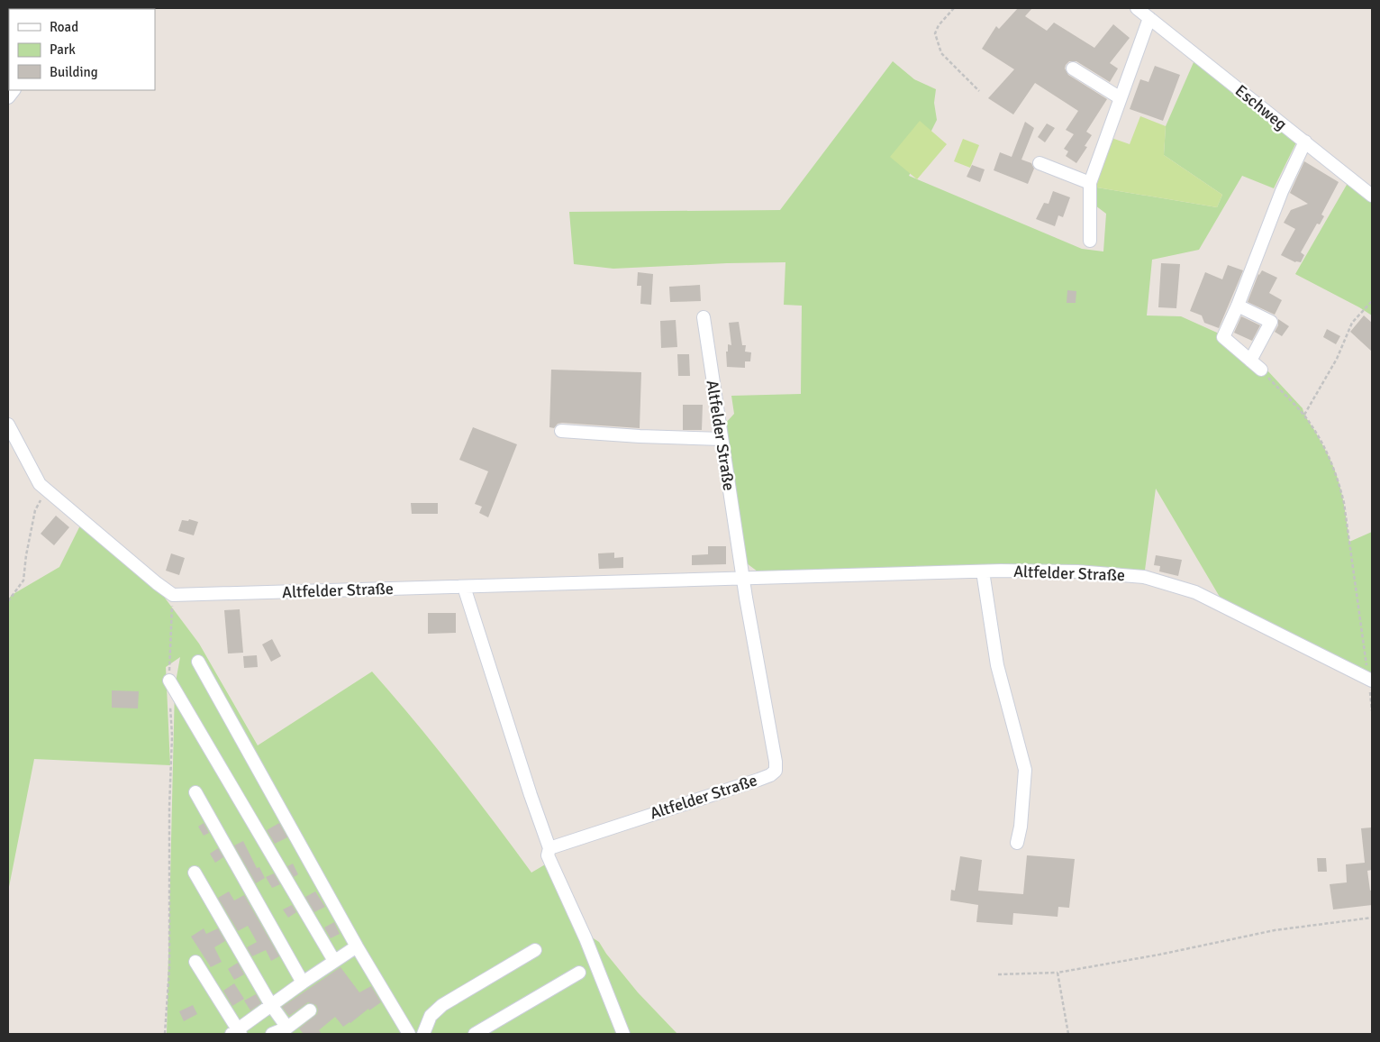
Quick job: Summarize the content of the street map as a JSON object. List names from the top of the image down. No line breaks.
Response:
{"streets":{"street":["Eschweg","Altfelder Straße"]},"legend":["Road","Park","Building"]}
